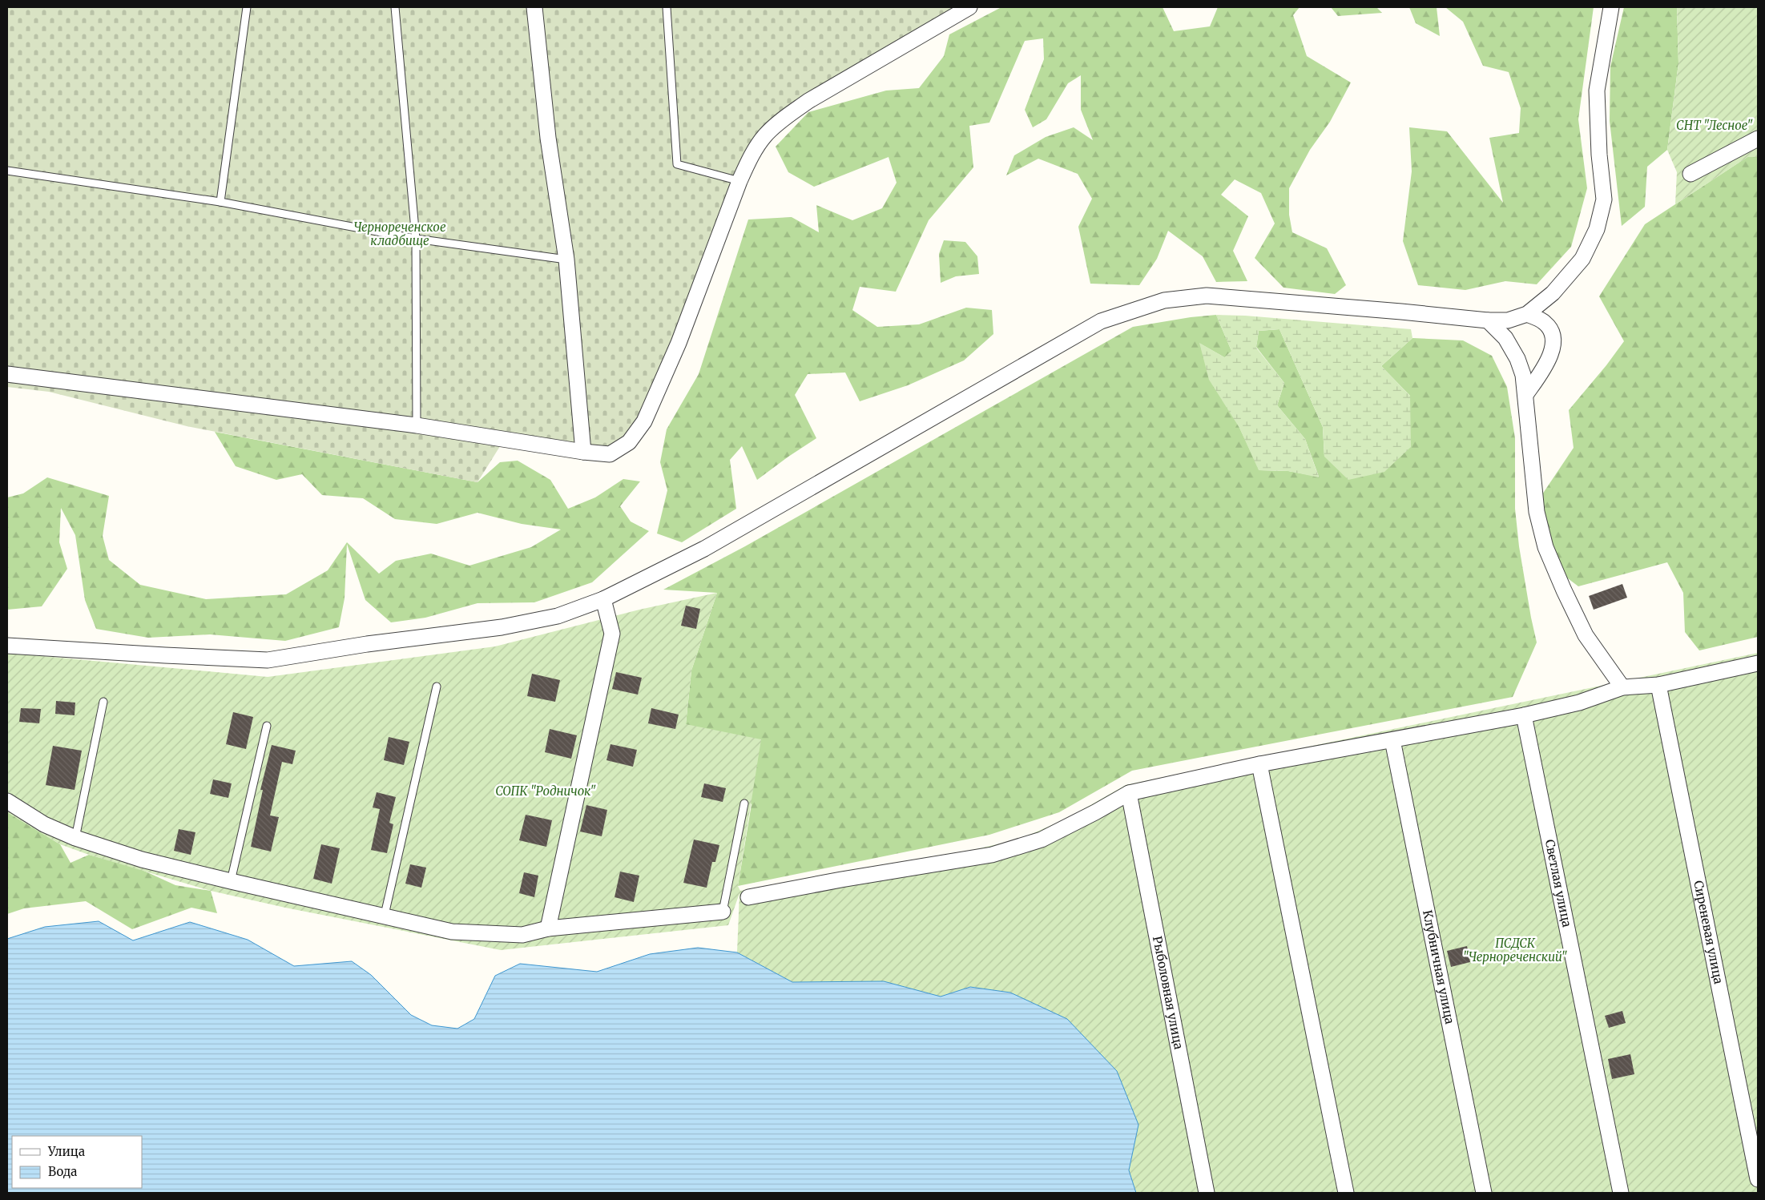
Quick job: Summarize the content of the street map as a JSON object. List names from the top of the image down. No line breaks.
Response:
{"streets":{"street":["Светлая улица","Сиреневая улица","Клубничная улица","Рыболовная улица"]},"parks":["СНТ \"Лесное\"","Чернореченское кладбище","СОПК \"Родничок\"","ПСДСК \"Чернореченский\""],"legend":["Улица","Вода"]}
